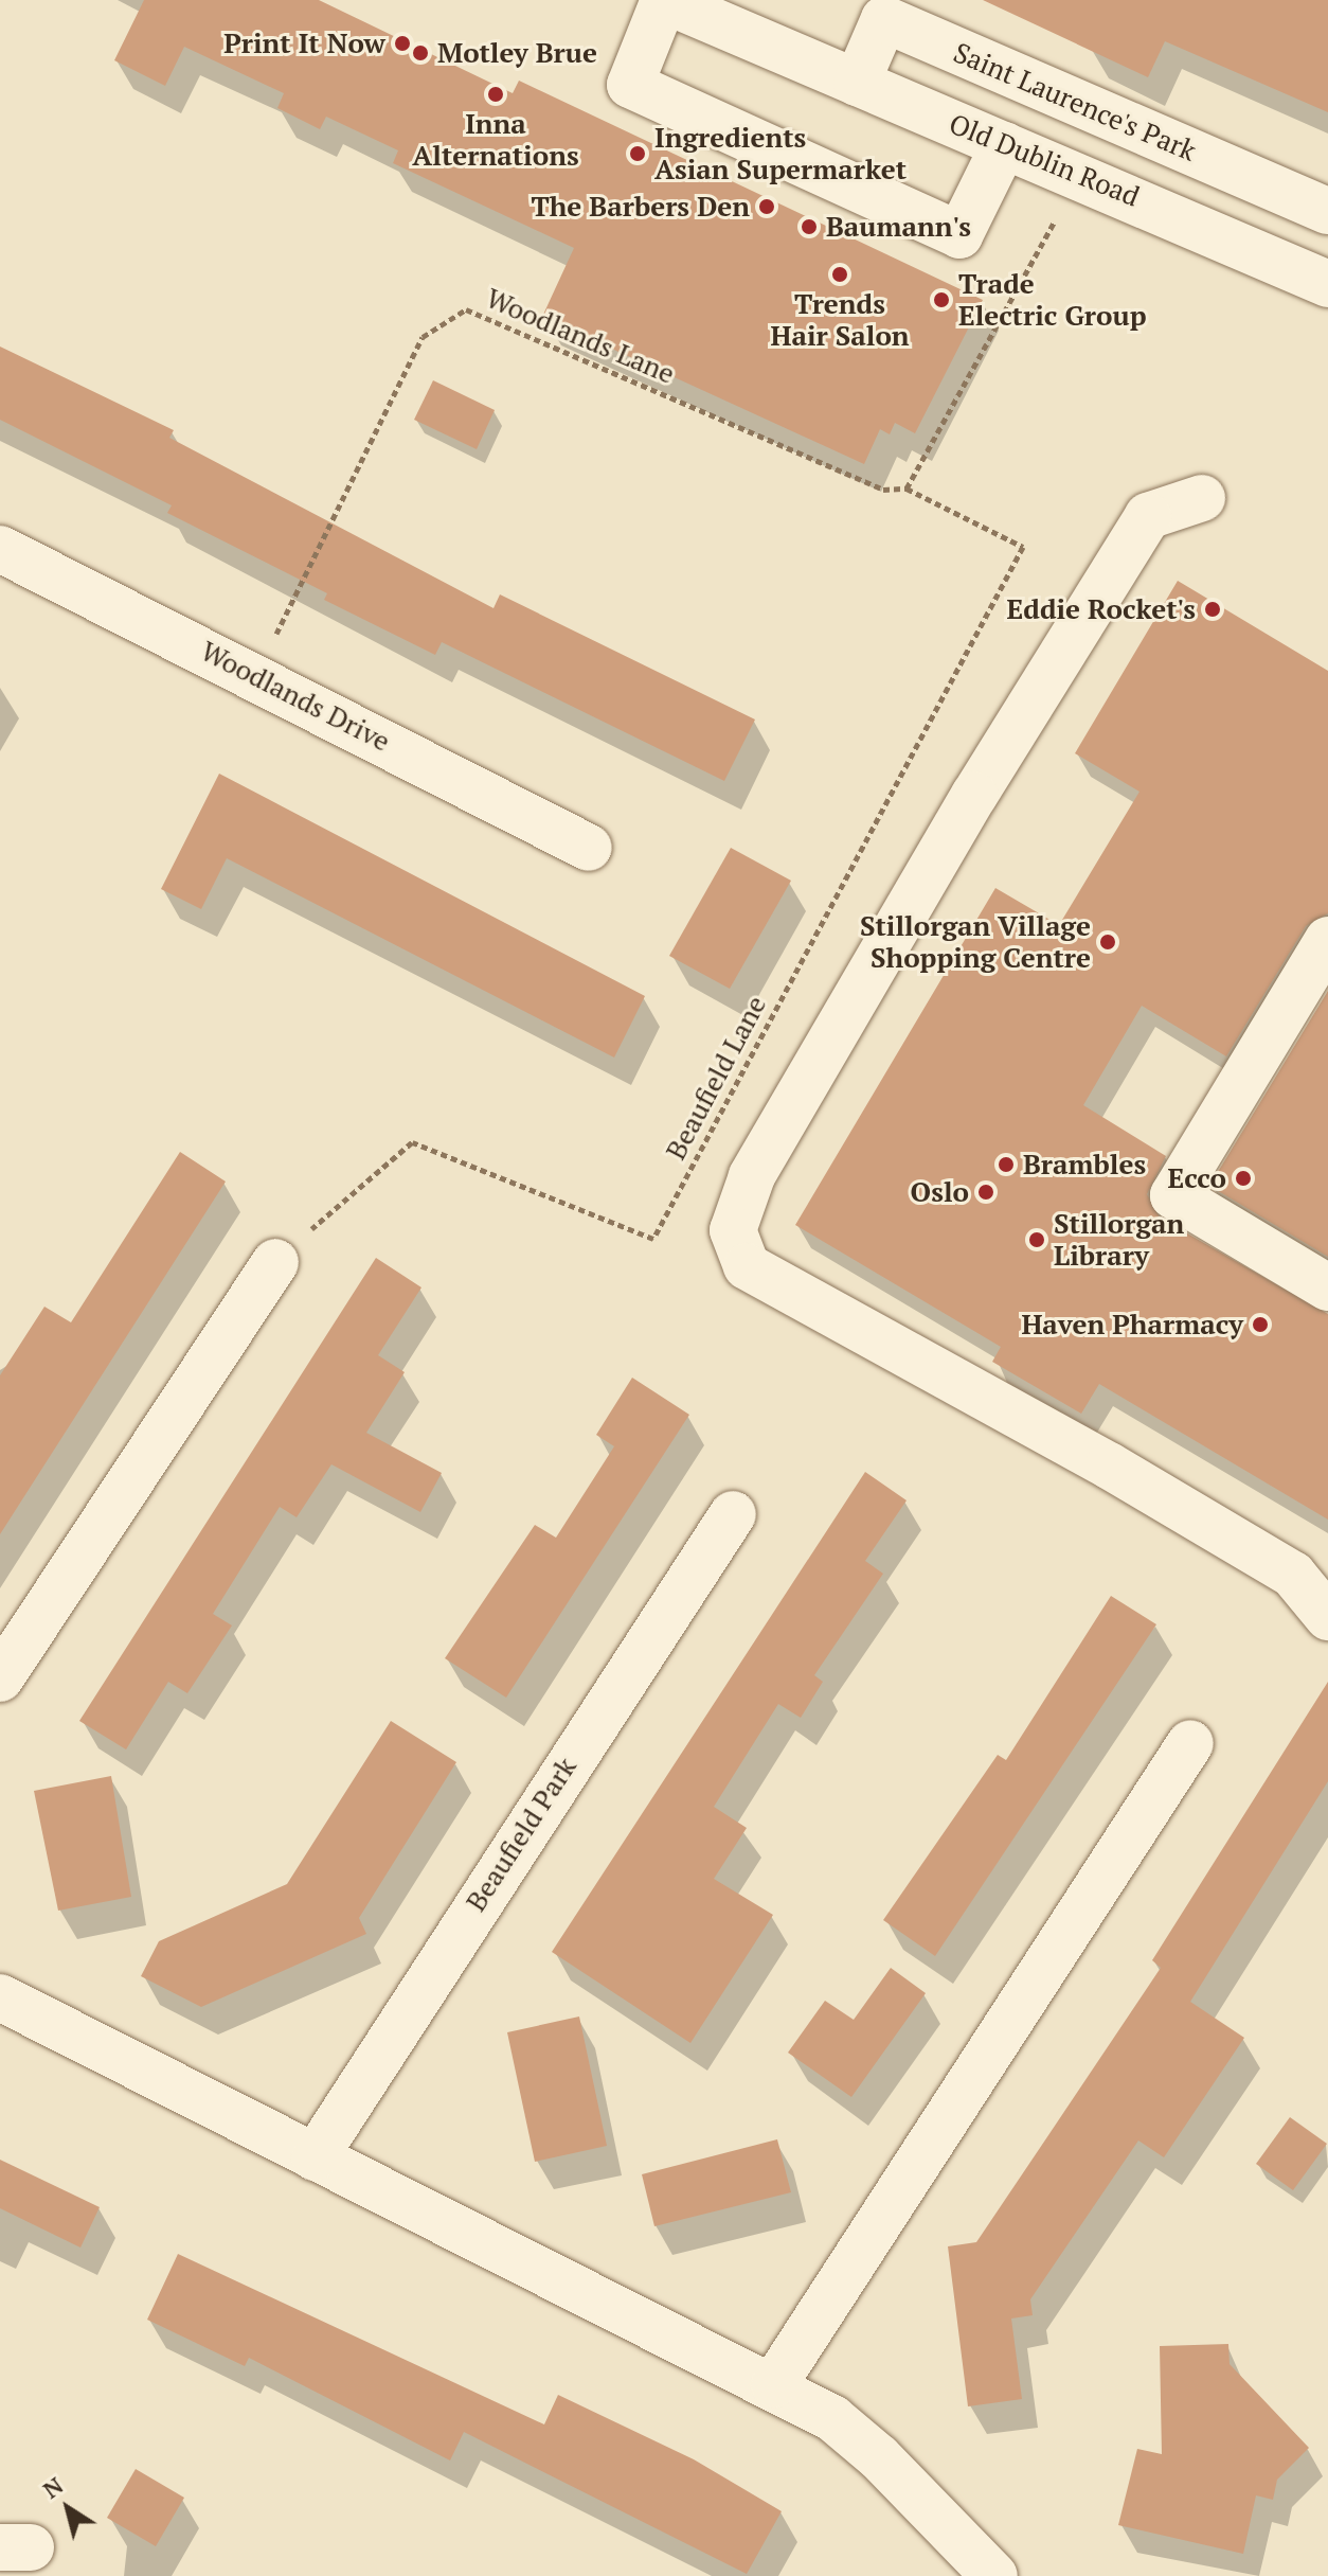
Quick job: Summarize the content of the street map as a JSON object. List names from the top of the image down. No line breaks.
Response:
{"streets":{"street":["Saint Laurence's Park","Old Dublin Road","Woodlands Drive","Beaufield Park"],"path":["Woodlands Lane","Beaufield Lane"]},"crossings":[["Saint Laurence's Park","Old Dublin Road"],["Woodlands Lane","Woodlands Drive"],["Woodlands Lane","Beaufield Lane"]],"places":["Print It Now","Motley Brue","Inna Alternations","Ingredients Asian Supermarket","The Barbers Den","Baumann's","Trends Hair Salon","Trade Electric Group","Eddie Rocket's","Stillorgan Village Shopping Centre","Brambles","Ecco","Oslo","Stillorgan Library","Haven Pharmacy"],"north":"top left"}
